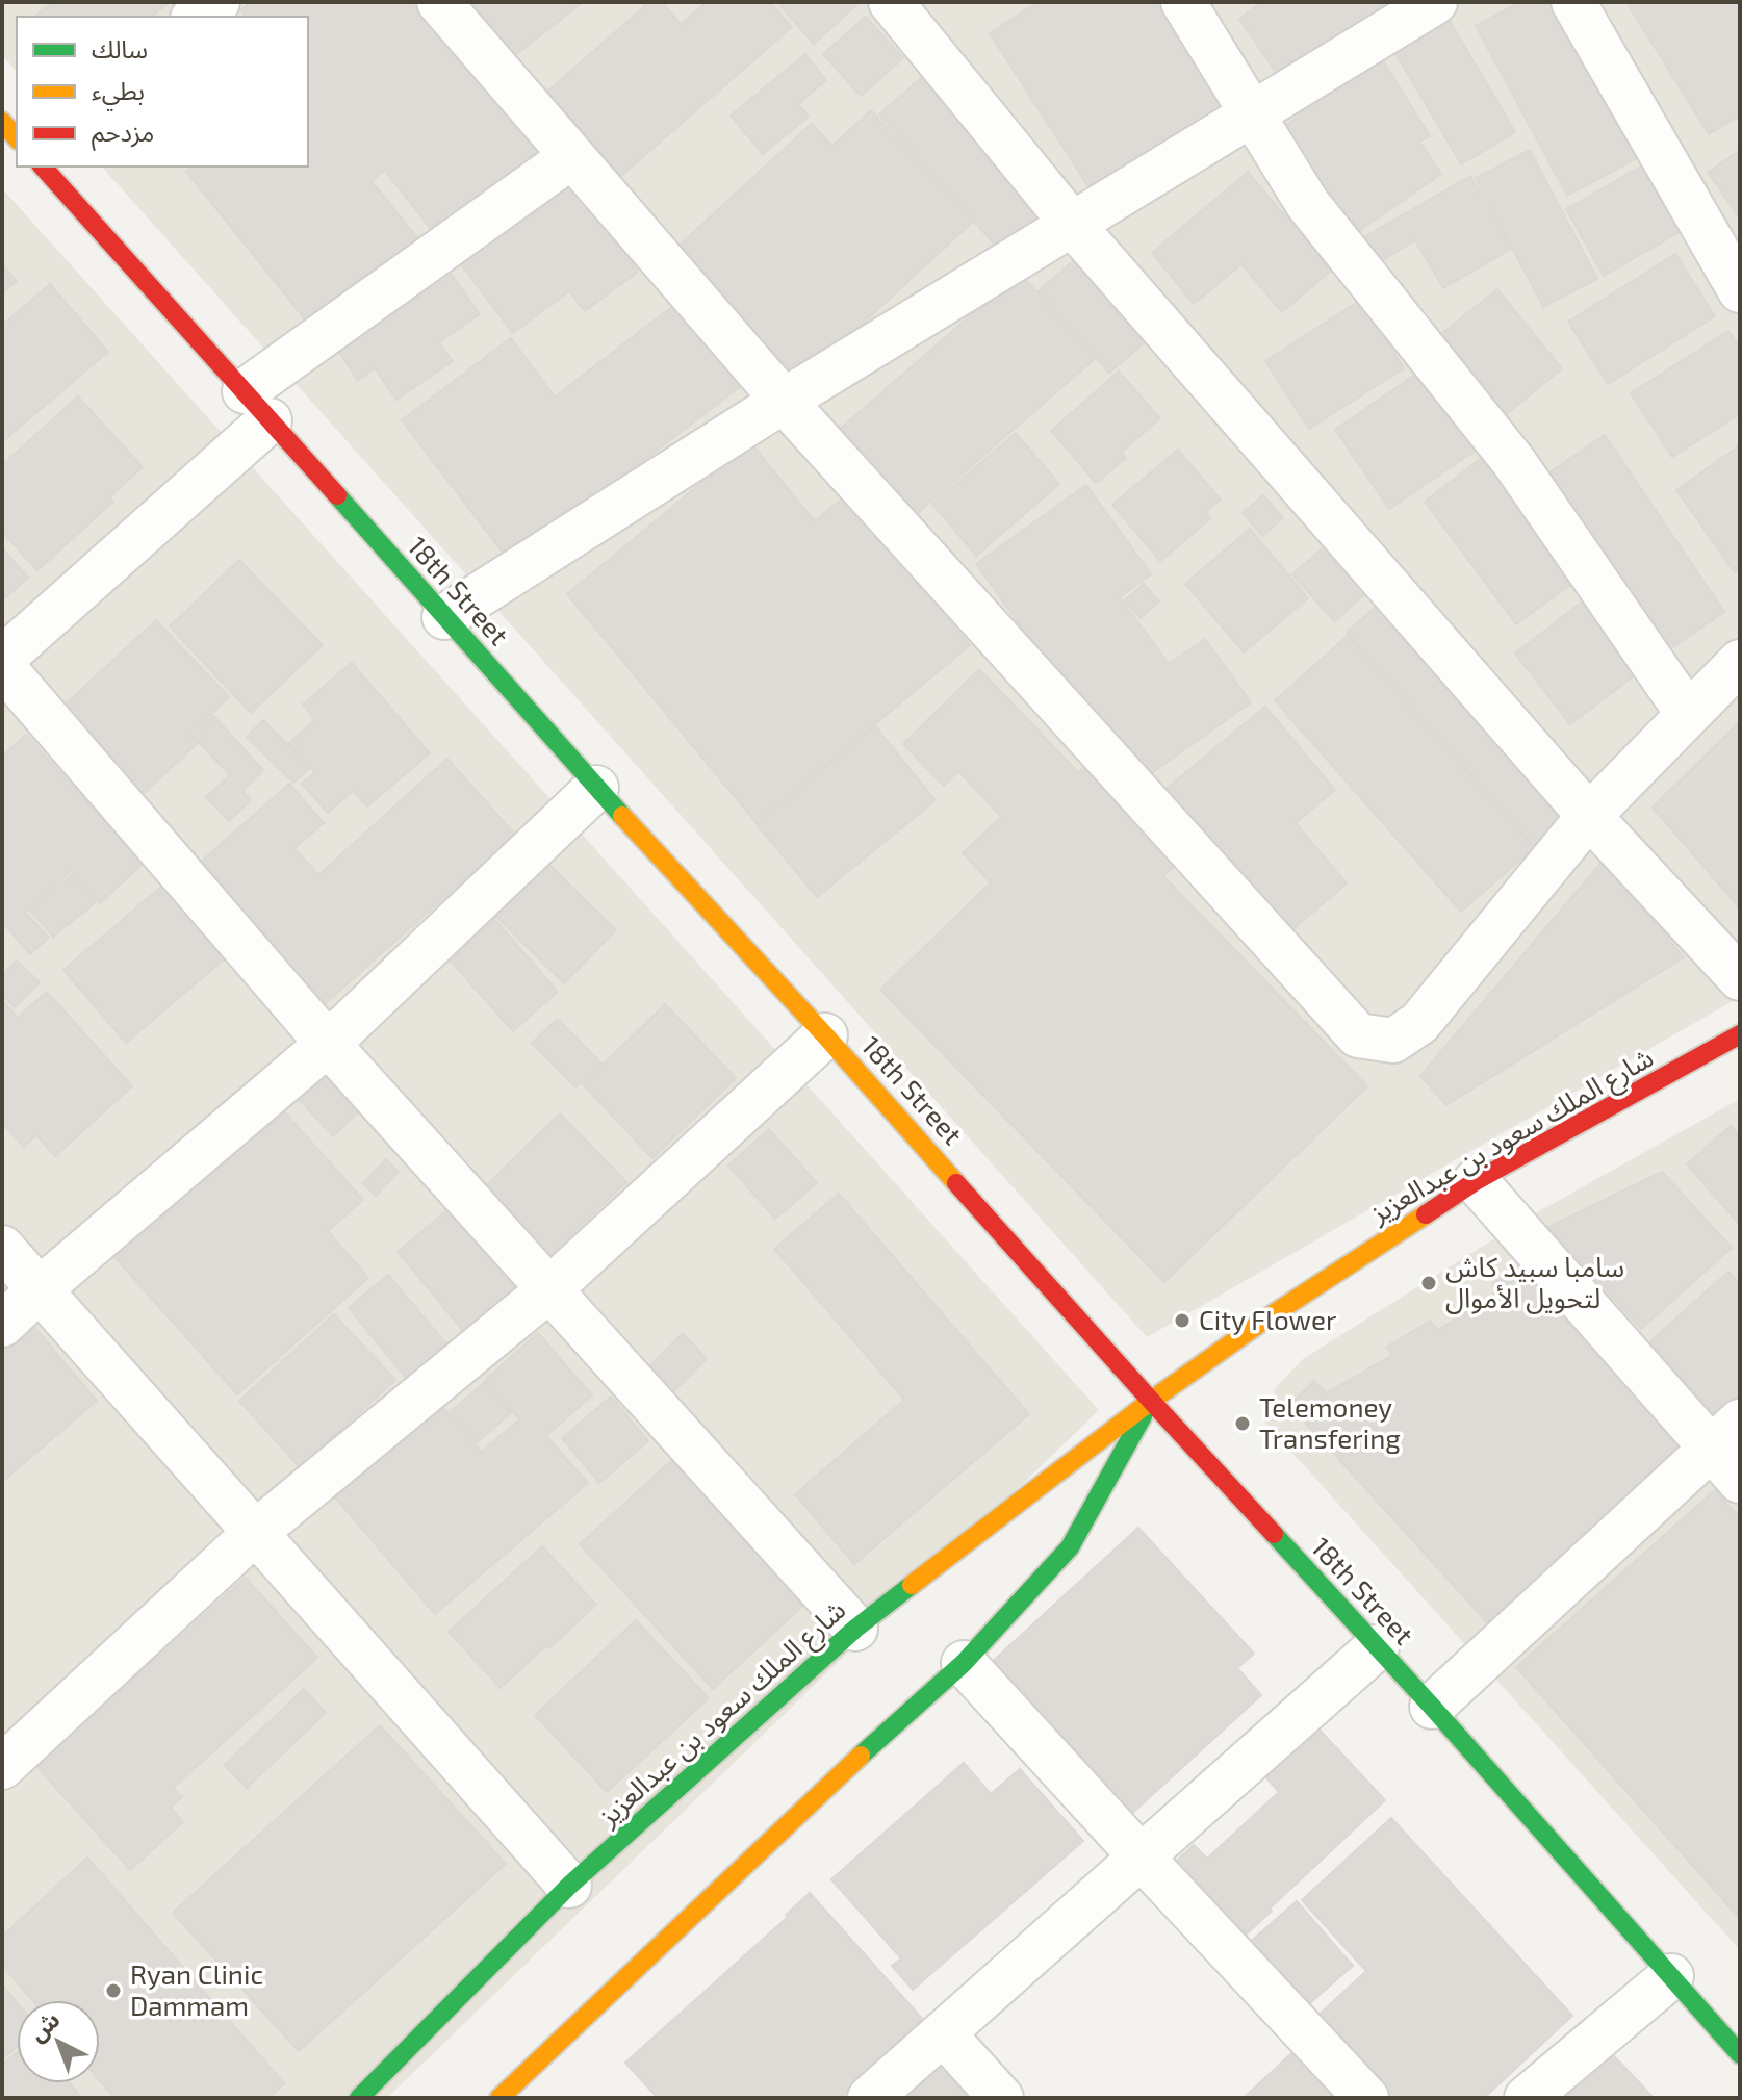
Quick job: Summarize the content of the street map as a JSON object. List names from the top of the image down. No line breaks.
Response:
{"streets":{"main road":["18th Street","شارع الملك سعود بن عبدالعزيز"]},"crossings":[["18th Street","شارع الملك سعود بن عبدالعزيز"]],"places":["سامبا سبيد كاش لتحويل الأموال","City Flower","Telemoney Transfering","Ryan Clinic Dammam"],"legend":["سالك","بطيء","مزدحم"],"north":"top left"}
